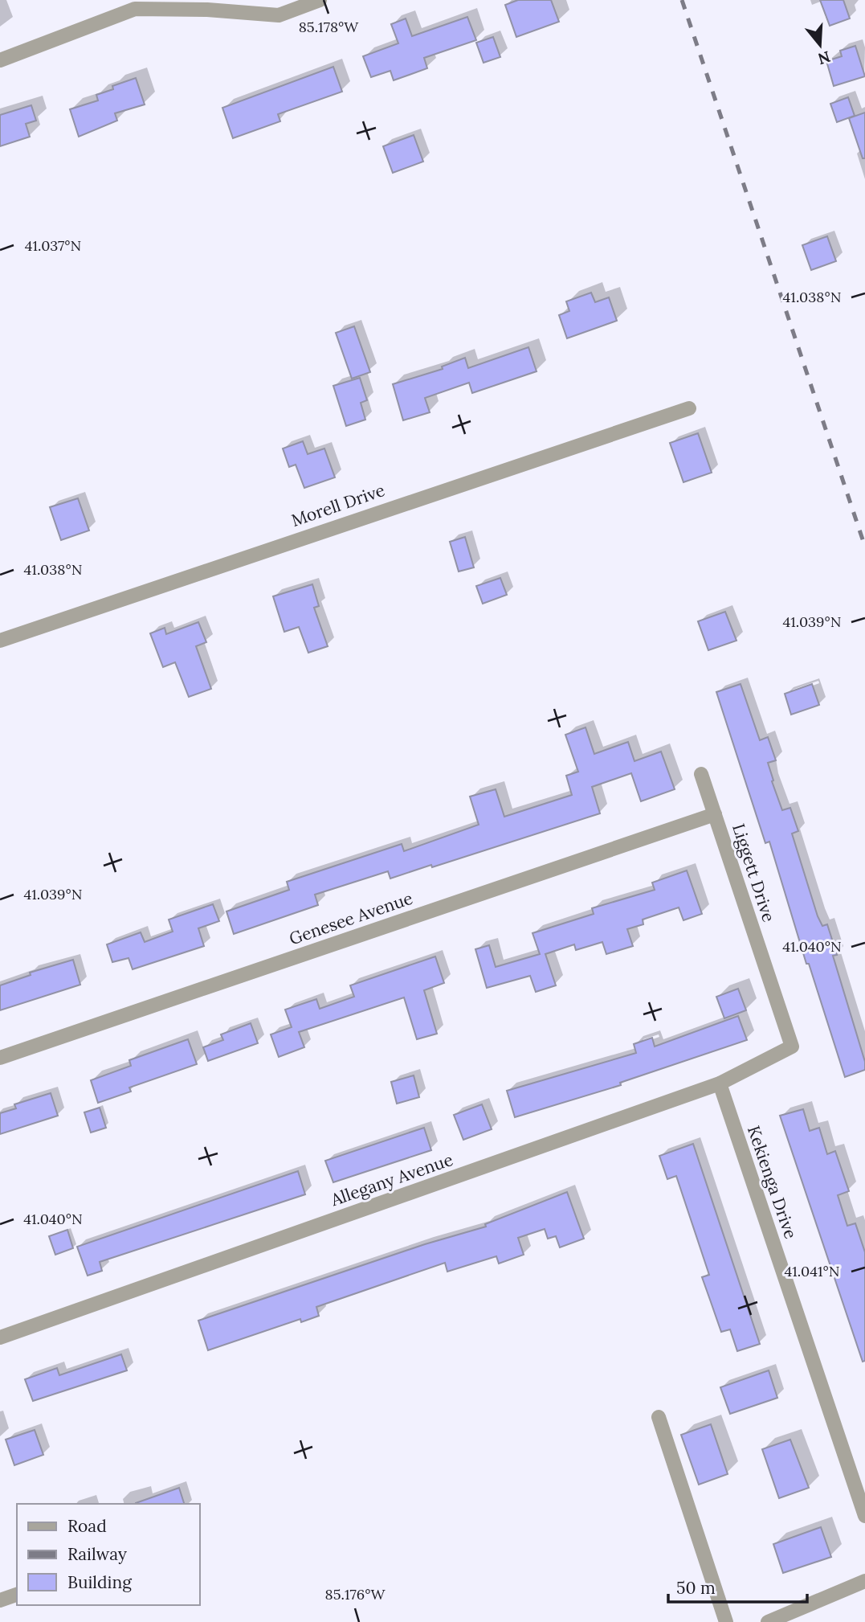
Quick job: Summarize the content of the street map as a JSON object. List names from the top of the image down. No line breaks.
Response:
{"streets":{"street":["Morell Drive","Liggett Drive","Genesee Avenue","Allegany Avenue","Kekienga Drive"]},"crossings":[["Liggett Drive","Genesee Avenue"],["Liggett Drive","Allegany Avenue"],["Allegany Avenue","Kekienga Drive"]],"legend":["Road","Railway","Building"],"scale_bar":"50 m","north":"bottom","coordinates":["85.178°W","41.037°N","41.038°N","41.039°N","41.040°N","41.041°N","85.176°W"]}
